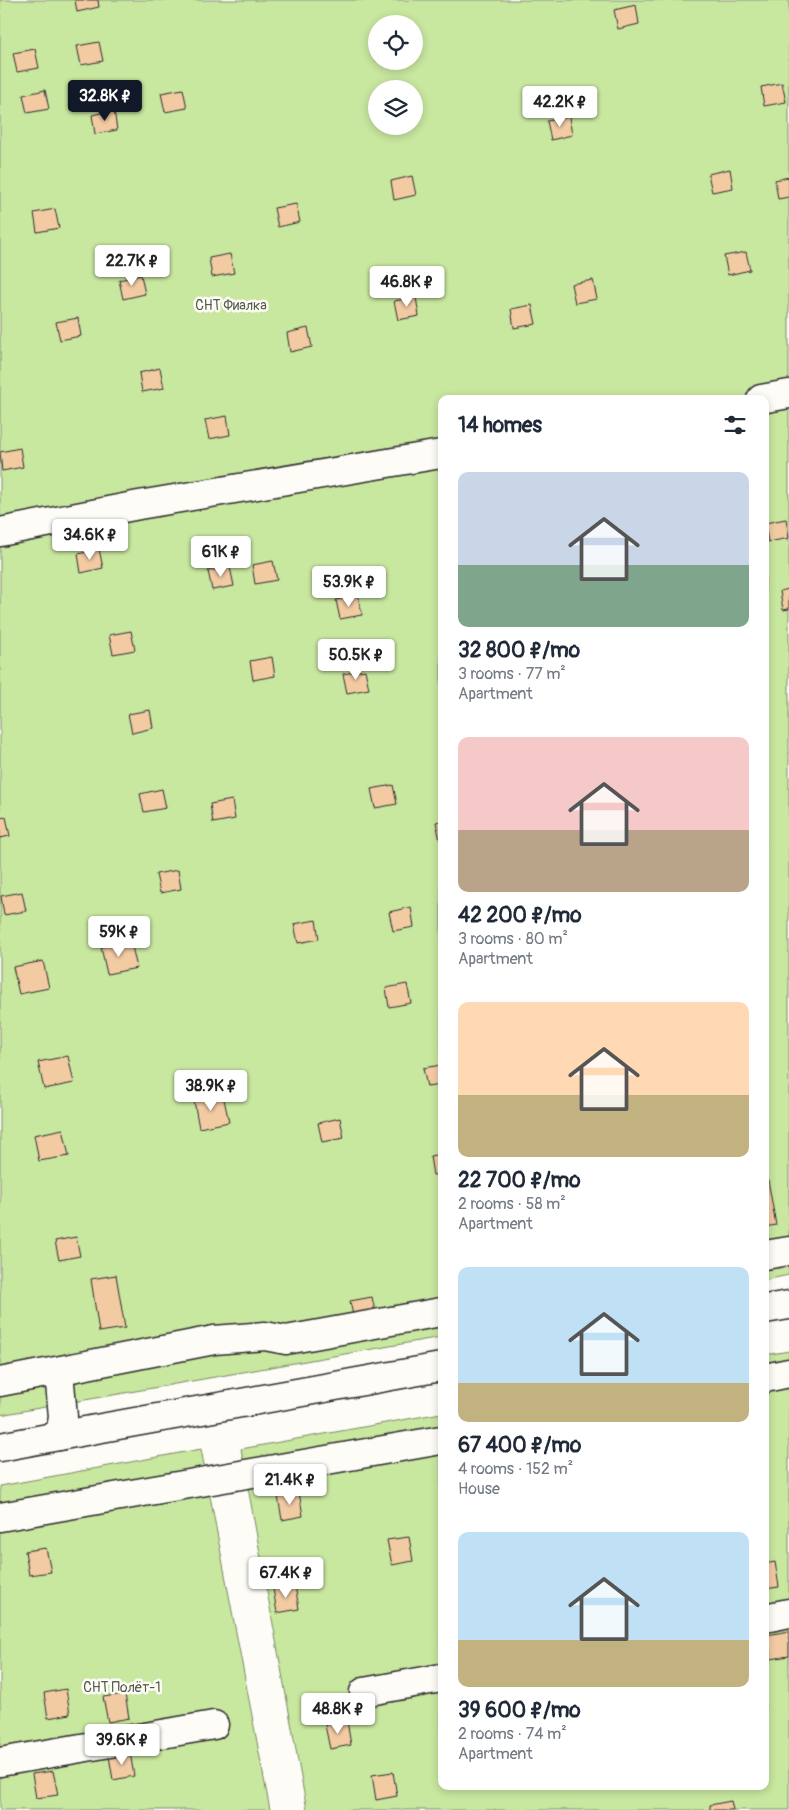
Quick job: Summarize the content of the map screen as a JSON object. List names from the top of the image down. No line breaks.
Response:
{"parks":["СНТ Фиалка","СНТ Полёт-1"],"page":{"price":["32.8K ₽","42.2K ₽","22.7K ₽","46.8K ₽","34.6K ₽","61K ₽","53.9K ₽","50.5K ₽","59K ₽","38.9K ₽","21.4K ₽","67.4K ₽","48.8K ₽","39.6K ₽"],"heading":"14 homes","list":[{"name":"32 800 ₽/mo","note":"3 rooms · 77 m² · Apartment"},{"name":"42 200 ₽/mo","note":"3 rooms · 80 m² · Apartment"},{"name":"22 700 ₽/mo","note":"2 rooms · 58 m² · Apartment"},{"name":"67 400 ₽/mo","note":"4 rooms · 152 m² · House"},{"name":"39 600 ₽/mo","note":"2 rooms · 74 m² · Apartment"}]}}
